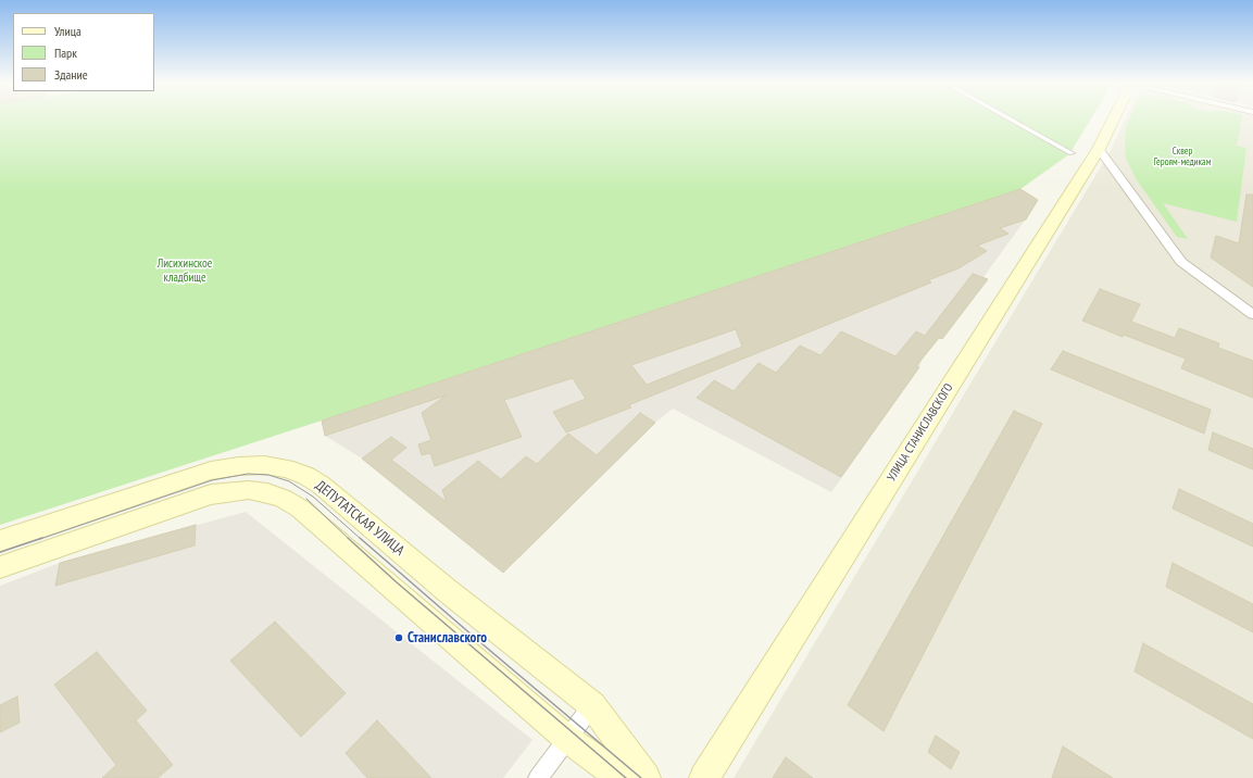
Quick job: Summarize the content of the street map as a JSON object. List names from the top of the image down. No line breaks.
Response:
{"streets":{"main road":["УЛИЦА СТАНИСЛАВСКОГО","ДЕПУТАТСКАЯ УЛИЦА"]},"parks":["Сквер Героям-медикам","Лисихинское кладбище"],"places":["Станиславского"],"legend":["Улица","Парк","Здание"]}
